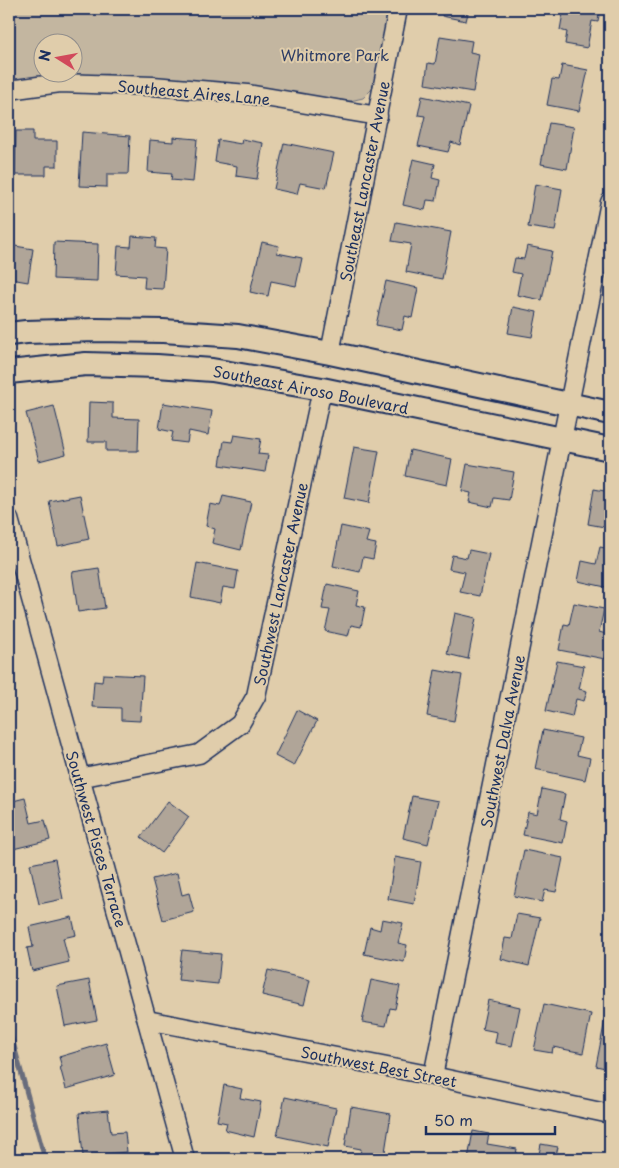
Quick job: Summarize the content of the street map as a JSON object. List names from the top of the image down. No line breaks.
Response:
{"streets":{"main road":["Southeast Airoso Boulevard"],"street":["Southeast Aires Lane","Southeast Lancaster Avenue","Southwest Lancaster Avenue","Southwest Dalva Avenue","Southwest Pisces Terrace","Southwest Best Street"]},"crossings":[["Southeast Aires Lane","Southeast Lancaster Avenue"],["Southeast Airoso Boulevard","Southwest Lancaster Avenue"],["Southeast Airoso Boulevard","Southwest Dalva Avenue"],["Southwest Lancaster Avenue","Southwest Pisces Terrace"],["Southwest Dalva Avenue","Southwest Best Street"],["Southwest Pisces Terrace","Southwest Best Street"]],"parks":["Whitmore Park"],"scale_bar":"50 m","north":"left"}
